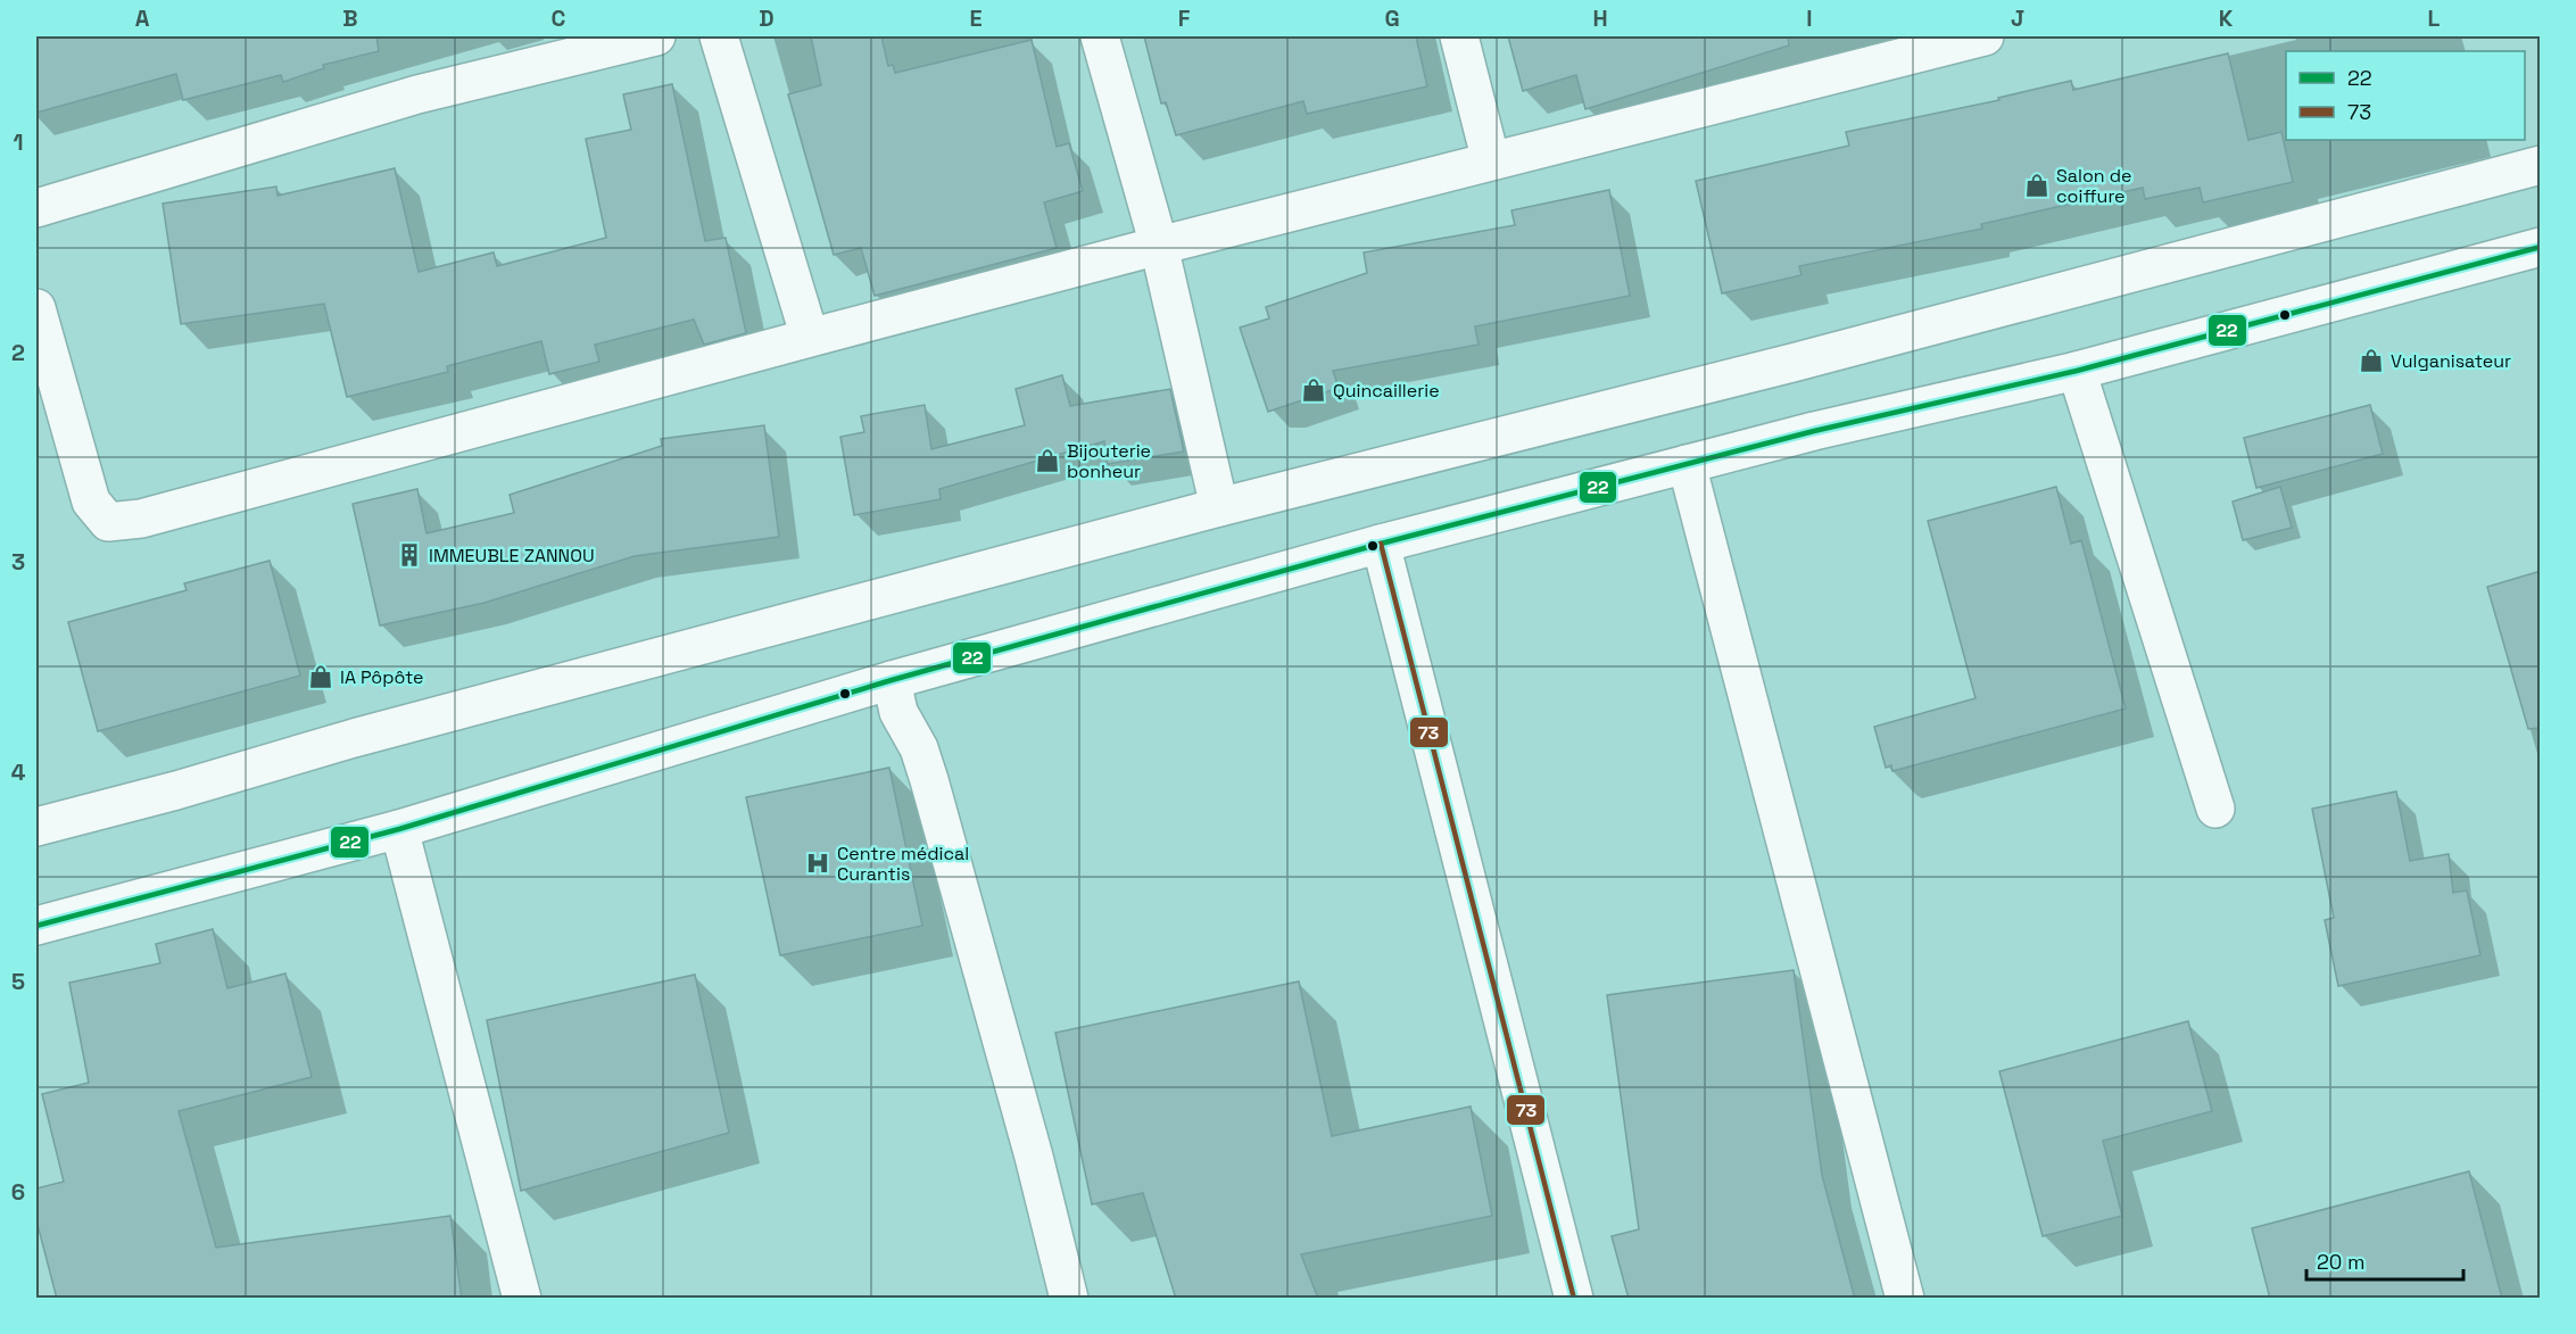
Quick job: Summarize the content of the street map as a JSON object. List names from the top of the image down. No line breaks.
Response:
{"places":{"shop":["Salon de coiffure","Vulganisateur","Quincaillerie","Bijouterie bonheur","IA Pôpôte"],"building":["IMMEUBLE ZANNOU"],"hospital":["Centre médical Curantis"]},"lines":["transit line 22","transit line 73"],"legend":["22","73"],"scale_bar":"20 m","grid":{"columns":["A","B","C","D","E","F","G","H","I","J","K","L"],"rows":["1","2","3","4","5","6"]}}
